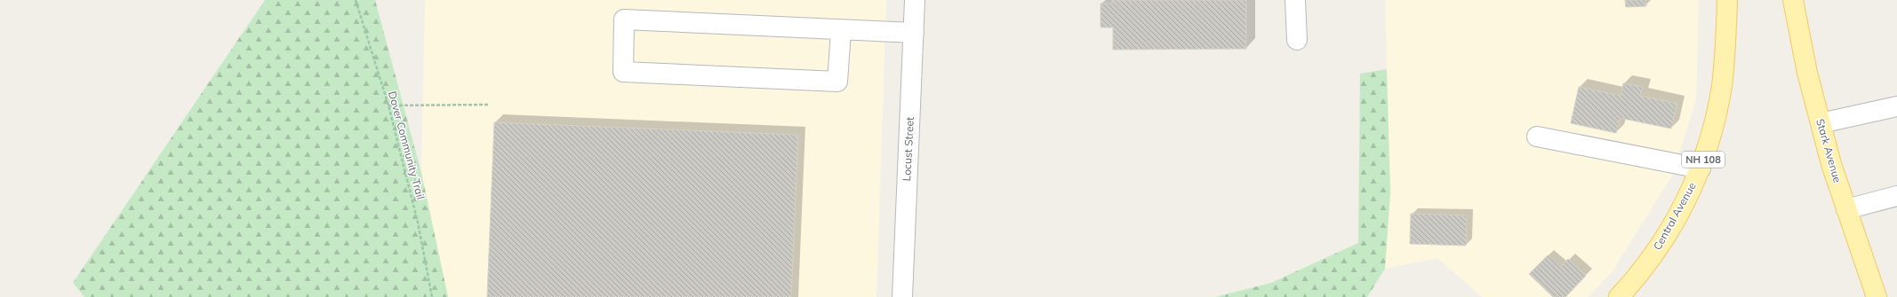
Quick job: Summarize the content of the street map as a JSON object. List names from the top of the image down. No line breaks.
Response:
{"streets":{"main road":["Stark Avenue","NH 108","Central Avenue"],"street":["Locust Street"],"path":["Dover Community Trail"]}}
